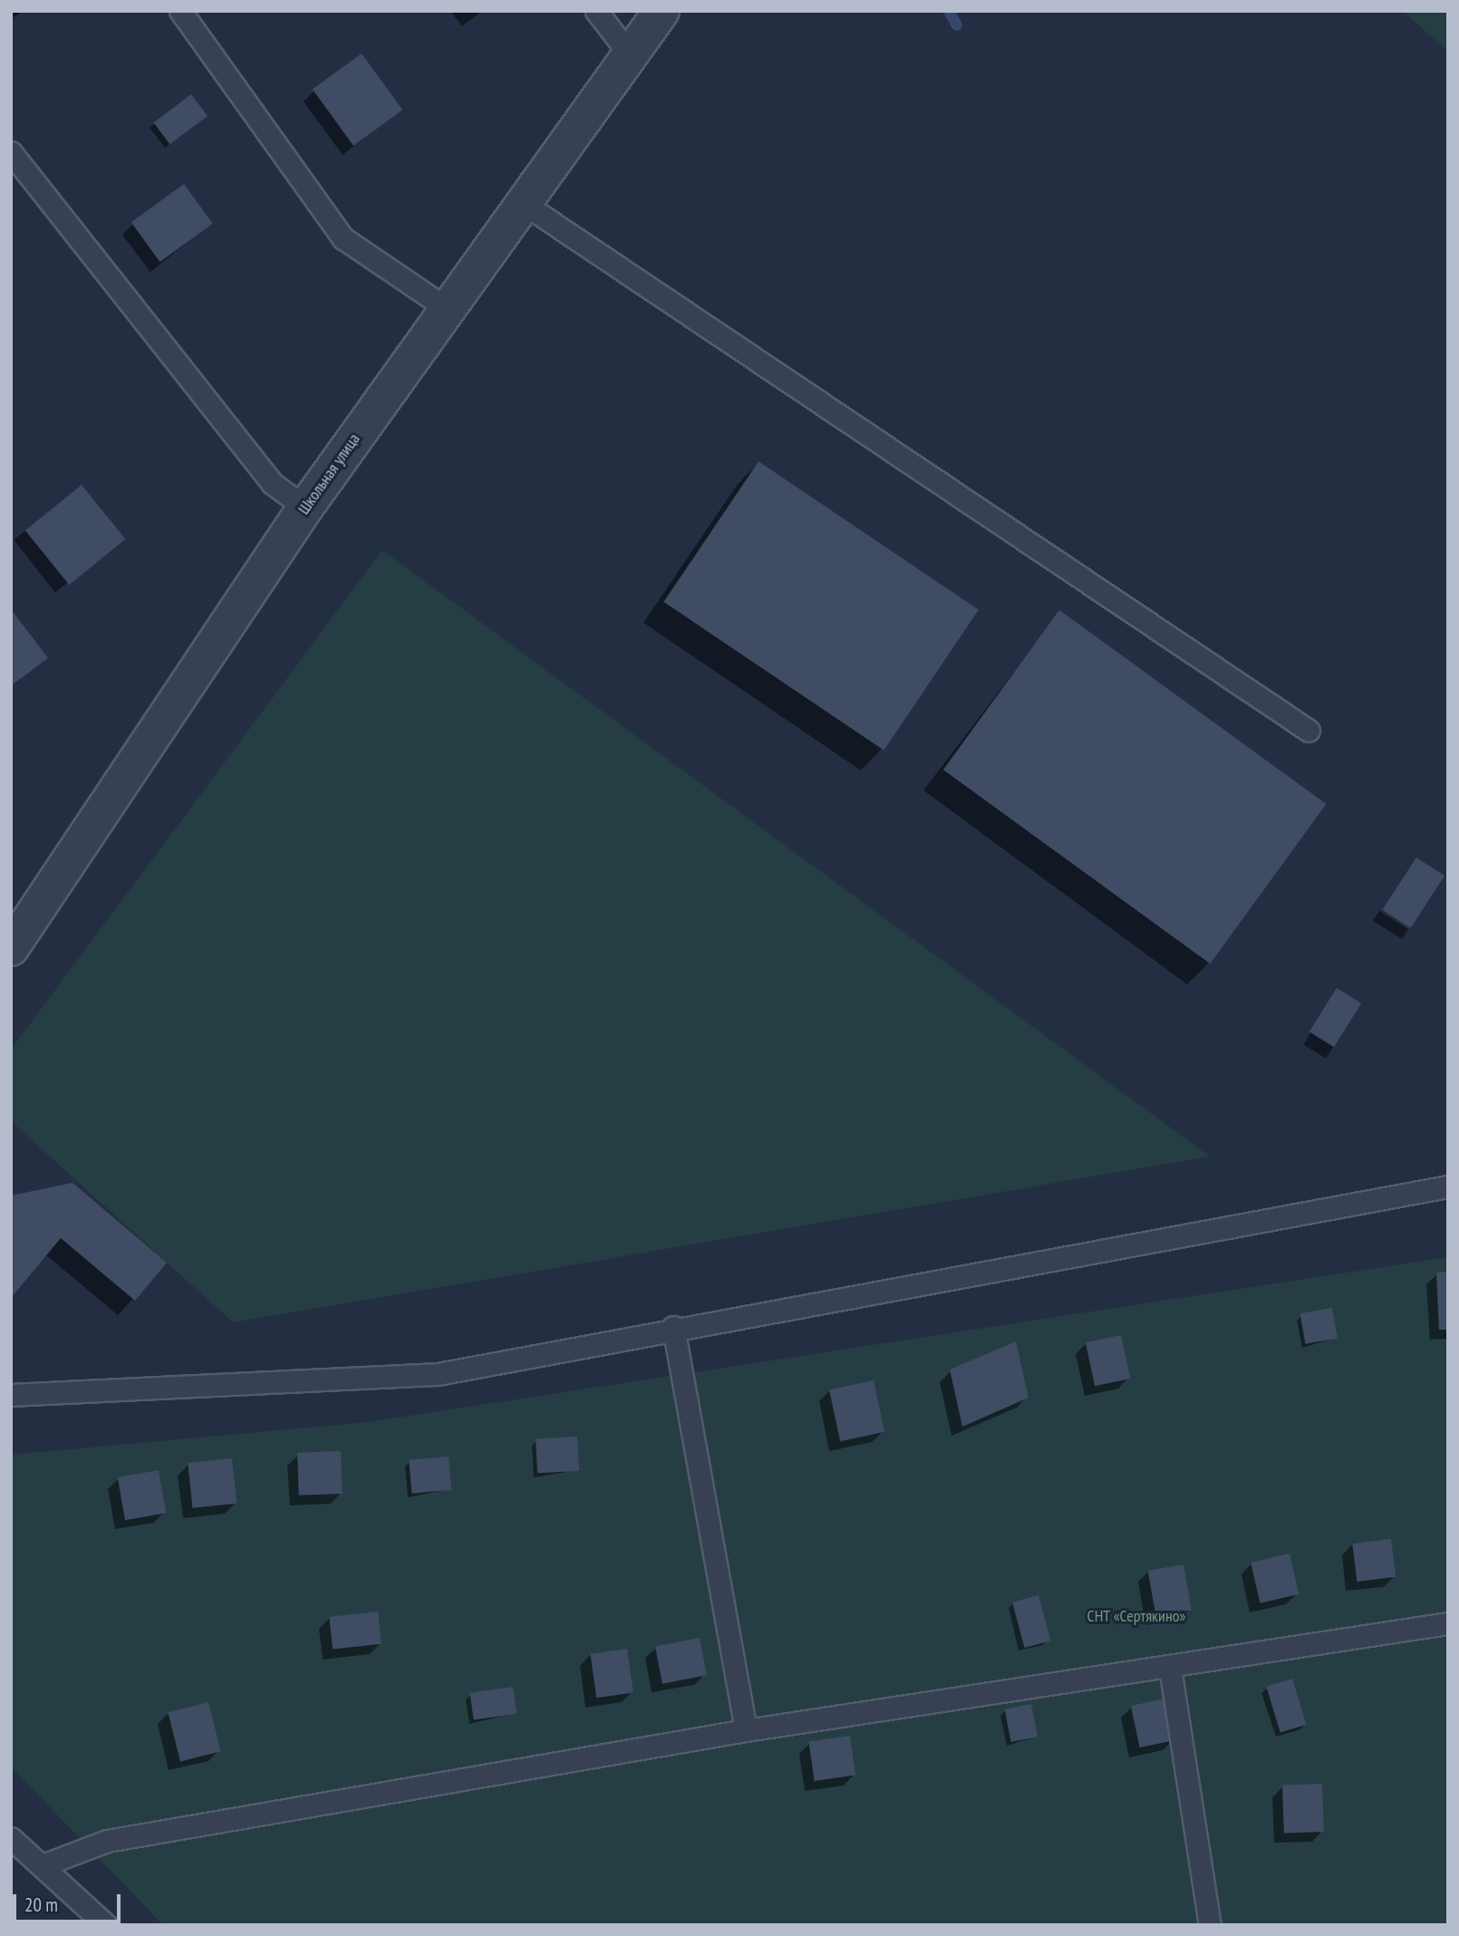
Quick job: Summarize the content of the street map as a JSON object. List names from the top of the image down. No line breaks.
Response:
{"streets":{"street":["Школьная улица"]},"parks":["СНТ «Сертякино»"],"scale_bar":"20 m"}
